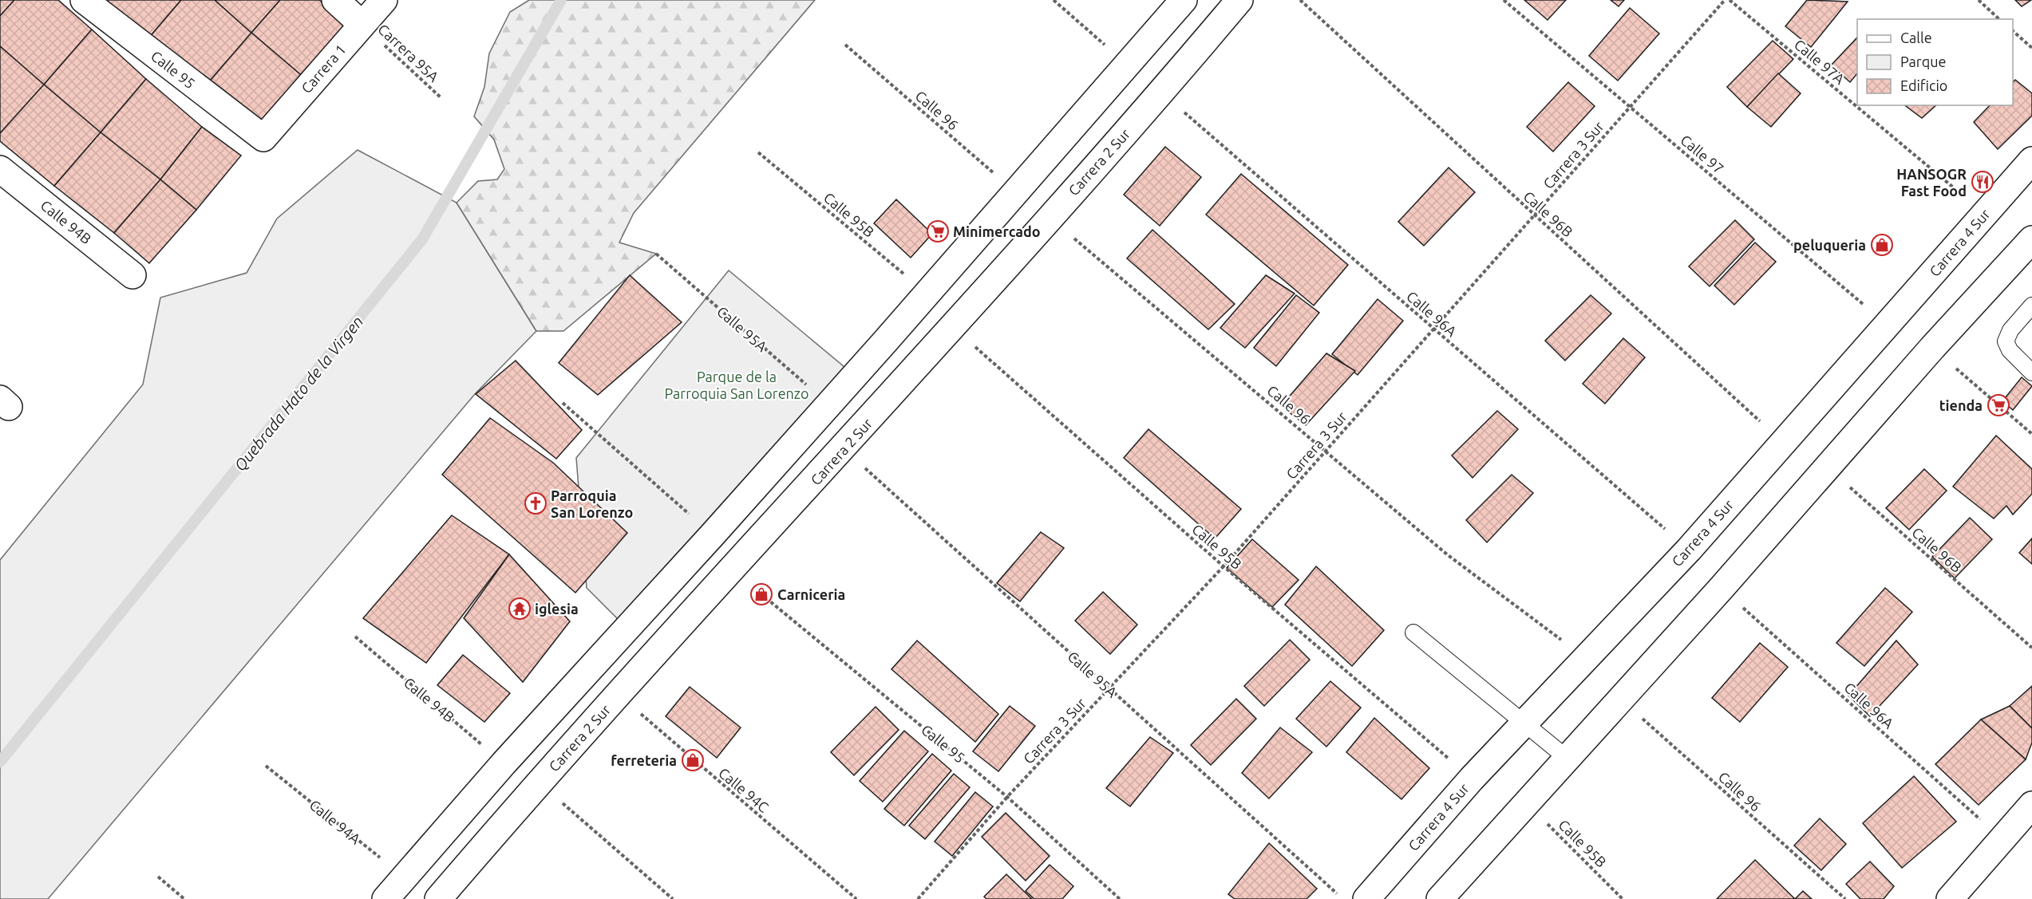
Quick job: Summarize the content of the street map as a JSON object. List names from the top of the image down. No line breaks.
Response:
{"streets":{"street":["Carrera 1","Calle 95","Carrera 2 Sur","Calle 94B","Carrera 4 Sur"],"path":["Carrera 95A","Calle 97A","Calle 96","Calle 97","Carrera 3 Sur","Calle 96B","Calle 95B","Calle 96A","Calle 95A","Calle 94C","Calle 94A"]},"crossings":[["Carrera 95A","Carrera 1"],["Calle 97A","Carrera 4 Sur"],["Carrera 1","Calle 95"],["Calle 95","Carrera 3 Sur"],["Calle 96","Carrera 3 Sur"],["Calle 96","Carrera 2 Sur"],["Calle 96","Carrera 4 Sur"],["Calle 97","Carrera 3 Sur"],["Calle 97","Carrera 4 Sur"],["Carrera 3 Sur","Calle 96B"],["Carrera 3 Sur","Calle 95B"],["Carrera 3 Sur","Calle 96A"],["Carrera 3 Sur","Calle 95A"],["Carrera 2 Sur","Calle 95B"],["Carrera 2 Sur","Calle 96A"],["Carrera 2 Sur","Calle 95A"],["Carrera 2 Sur","Calle 94C"],["Calle 96B","Carrera 4 Sur"],["Calle 95B","Carrera 4 Sur"],["Carrera 4 Sur","Calle 96A"]],"water":["Quebrada Hato de la Virgen"],"parks":["Parque de la Parroquia San Lorenzo"],"places":{"restaurant":["HANSOGR Fast Food"],"supermarket":["Minimercado","tienda"],"shop":["peluqueria","Carniceria","ferreteria"],"church":["Parroquia San Lorenzo"],"temple":["iglesia"]},"legend":["Calle","Parque","Edificio"]}
